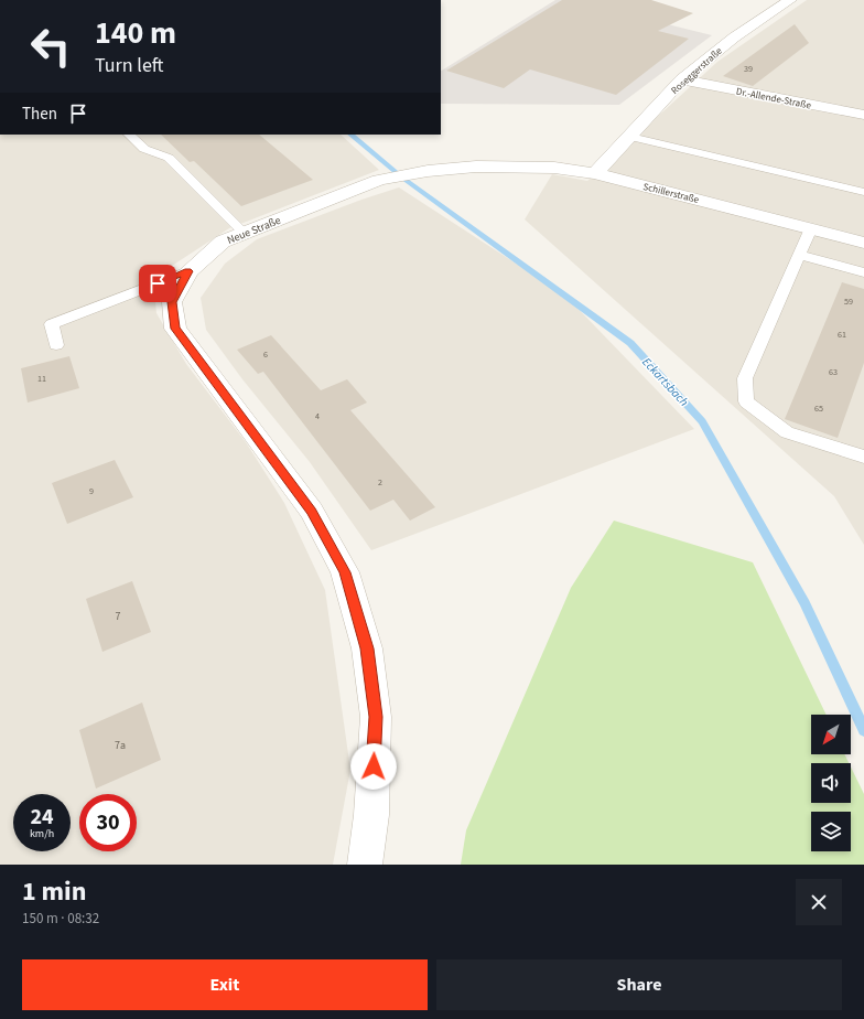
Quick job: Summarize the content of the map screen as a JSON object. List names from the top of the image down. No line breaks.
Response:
{"streets":{"street":["Roseggerstraße","Dr.-Allende-Straße","Schillerstraße","Neue Straße"]},"crossings":[["Roseggerstraße","Dr.-Allende-Straße"],["Roseggerstraße","Schillerstraße"],["Schillerstraße","Neue Straße"]],"water":["Eckartsbach"],"house_numbers":["39","59","61","6","63","11","65","4","2","9","7","7a"],"north":"bottom left","page":{"turn":["140 m","Turn left"],"then":"Then","speed":"24 km/h","limit":"30","heading":["1 min","150 m · 08:32"],"buttons":["Exit","Share"]}}
